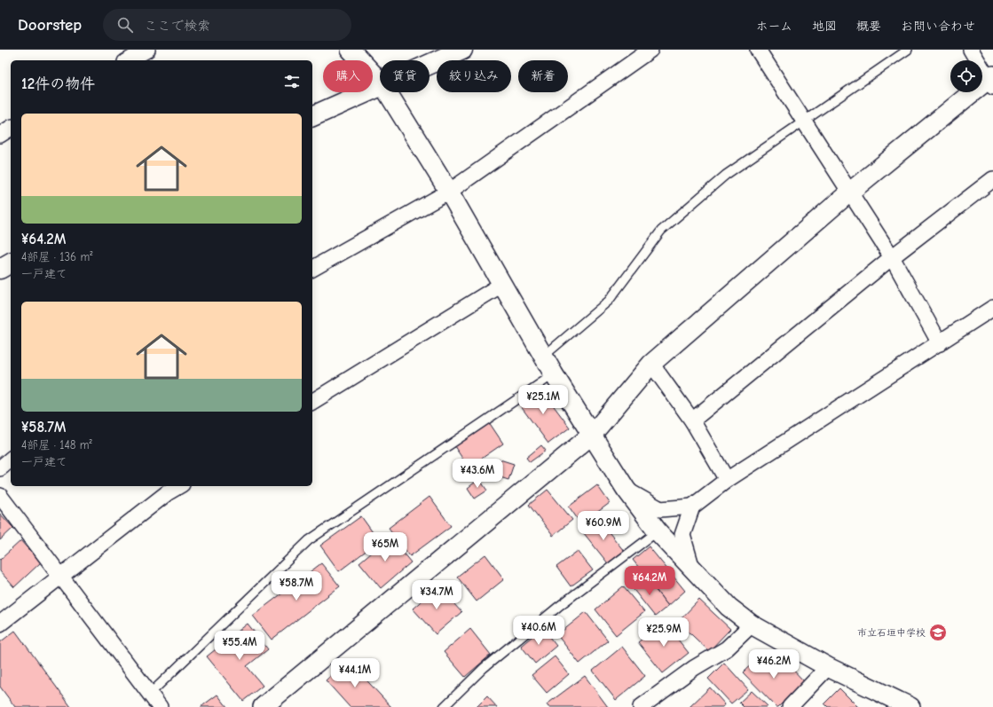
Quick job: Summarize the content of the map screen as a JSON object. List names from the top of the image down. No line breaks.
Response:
{"places":{"school or university":["市立石垣中学校"]},"page":{"header":"Doorstep","search":"ここで検索","nav":["ホーム","地図","概要","お問い合わせ"],"chip":["購入","賃貸","絞り込み","新着"],"heading":"12件の物件","list":[{"name":"¥64.2M","note":"4部屋 · 136 m² · 一戸建て"},{"name":"¥58.7M","note":"4部屋 · 148 m² · 一戸建て"}],"price":["¥25.1M","¥43.6M","¥60.9M","¥65M","¥64.2M","¥58.7M","¥34.7M","¥40.6M","¥25.9M","¥55.4M","¥46.2M","¥44.1M"]}}
